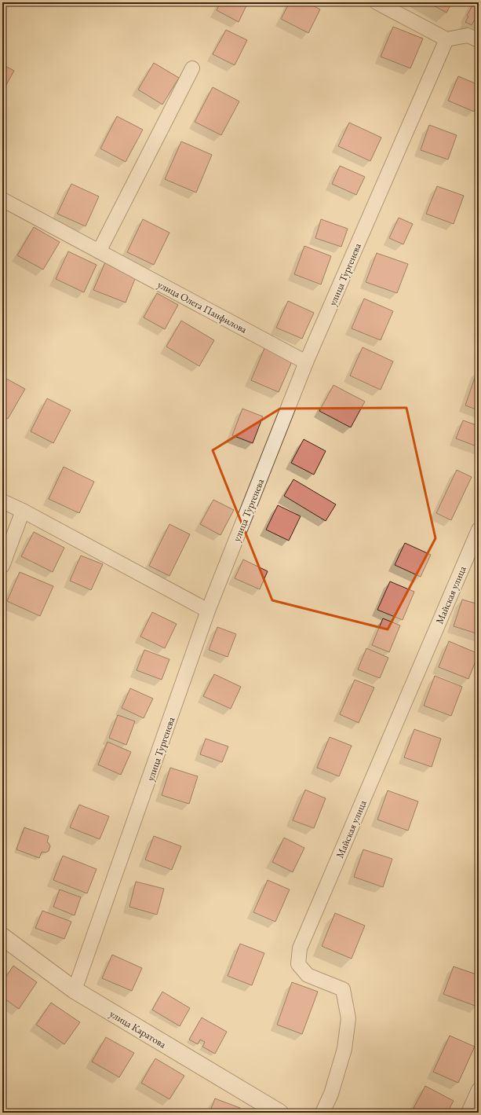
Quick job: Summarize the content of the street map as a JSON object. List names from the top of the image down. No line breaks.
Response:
{"streets":{"street":["улица Тургенева","улица Олега Панфилова","Майская улица","улица Каратова"]},"crossings":[["улица Тургенева","улица Олега Панфилова"],["улица Тургенева","улица Каратова"]]}
